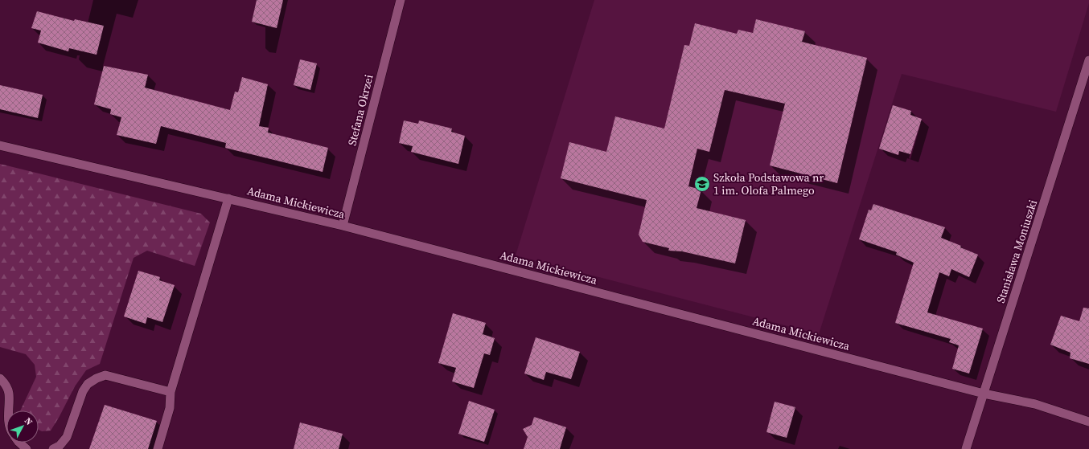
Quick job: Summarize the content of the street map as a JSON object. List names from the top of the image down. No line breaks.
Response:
{"streets":{"street":["Stefana Okrzei","Adama Mickiewicza","Stanisława Moniuszki"]},"crossings":[["Stefana Okrzei","Adama Mickiewicza"],["Adama Mickiewicza","Stanisława Moniuszki"]],"places":{"school or university":["Szkoła Podstawowa nr 1 im. Olofa Palmego"]},"north":"top right"}
